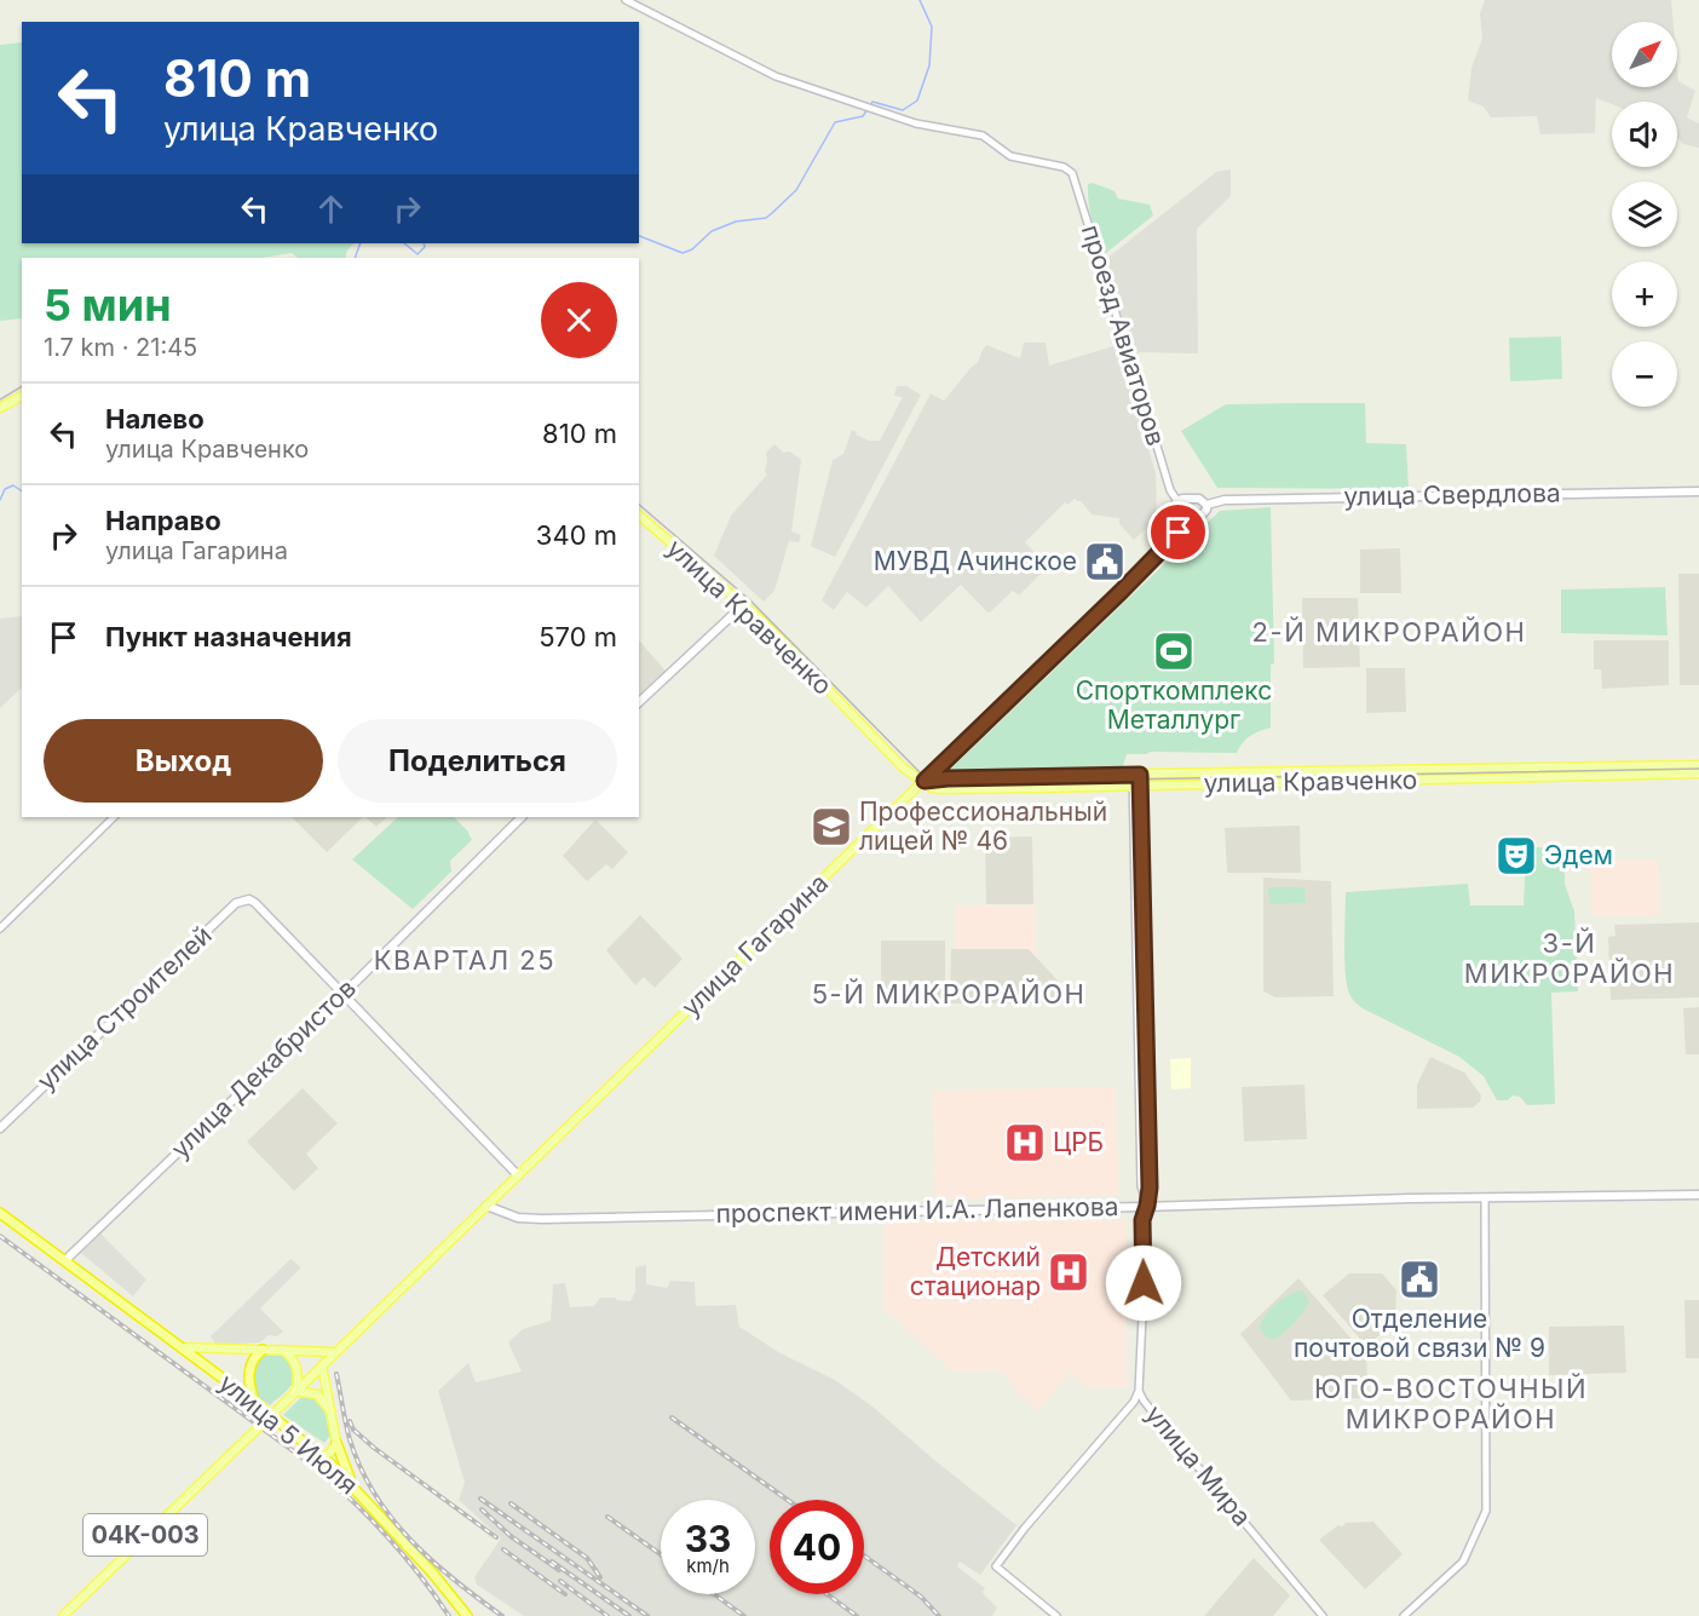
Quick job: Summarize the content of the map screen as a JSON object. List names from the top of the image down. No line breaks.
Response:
{"streets":{"highway":["улица 5 Июля"],"main road":["улица Свердлова","улица Кравченко","улица Гагарина","улица Строителей","улица Декабристов","проспект имени И.А. Лапенкова","04К-003"],"street":["проезд Авиаторов","улица Мира"]},"crossings":[["проезд Авиаторов","улица Свердлова"],["проезд Авиаторов","улица Гагарина"],["улица Свердлова","улица Гагарина"],["улица Кравченко","улица Гагарина"],["улица Кравченко","улица Мира"],["улица Гагарина","проспект имени И.А. Лапенкова"],["улица Строителей","улица Декабристов"],["улица Декабристов","улица 5 Июля"],["проспект имени И.А. Лапенкова","улица Мира"]],"districts":["2-Й МИКРОРАЙОН","3-Й МИКРОРАЙОН","КВАРТАЛ 25","5-Й МИКРОРАЙОН","ЮГО-ВОСТОЧНЫЙ МИКРОРАЙОН"],"places":{"public building":["МУВД Ачинское","Отделение почтовой связи № 9"],"sports":["Спорткомплекс Металлург"],"school or university":["Профессиональный лицей № 46"],"theatre":["Эдем"],"hospital":["ЦРБ","Детский стационар"]},"north":"top right","page":{"map_buttons":["+","−"],"turn":["810 m","улица Кравченко"],"heading":["5 мин","1.7 km · 21:45"],"list":[{"name":"Налево","note":"улица Кравченко","value":"810 m"},{"name":"Направо","note":"улица Гагарина","value":"340 m"},{"name":"Пункт назначения","value":"570 m"}],"buttons":["Выход","Поделиться"],"speed":"33 km/h","limit":"40"}}
